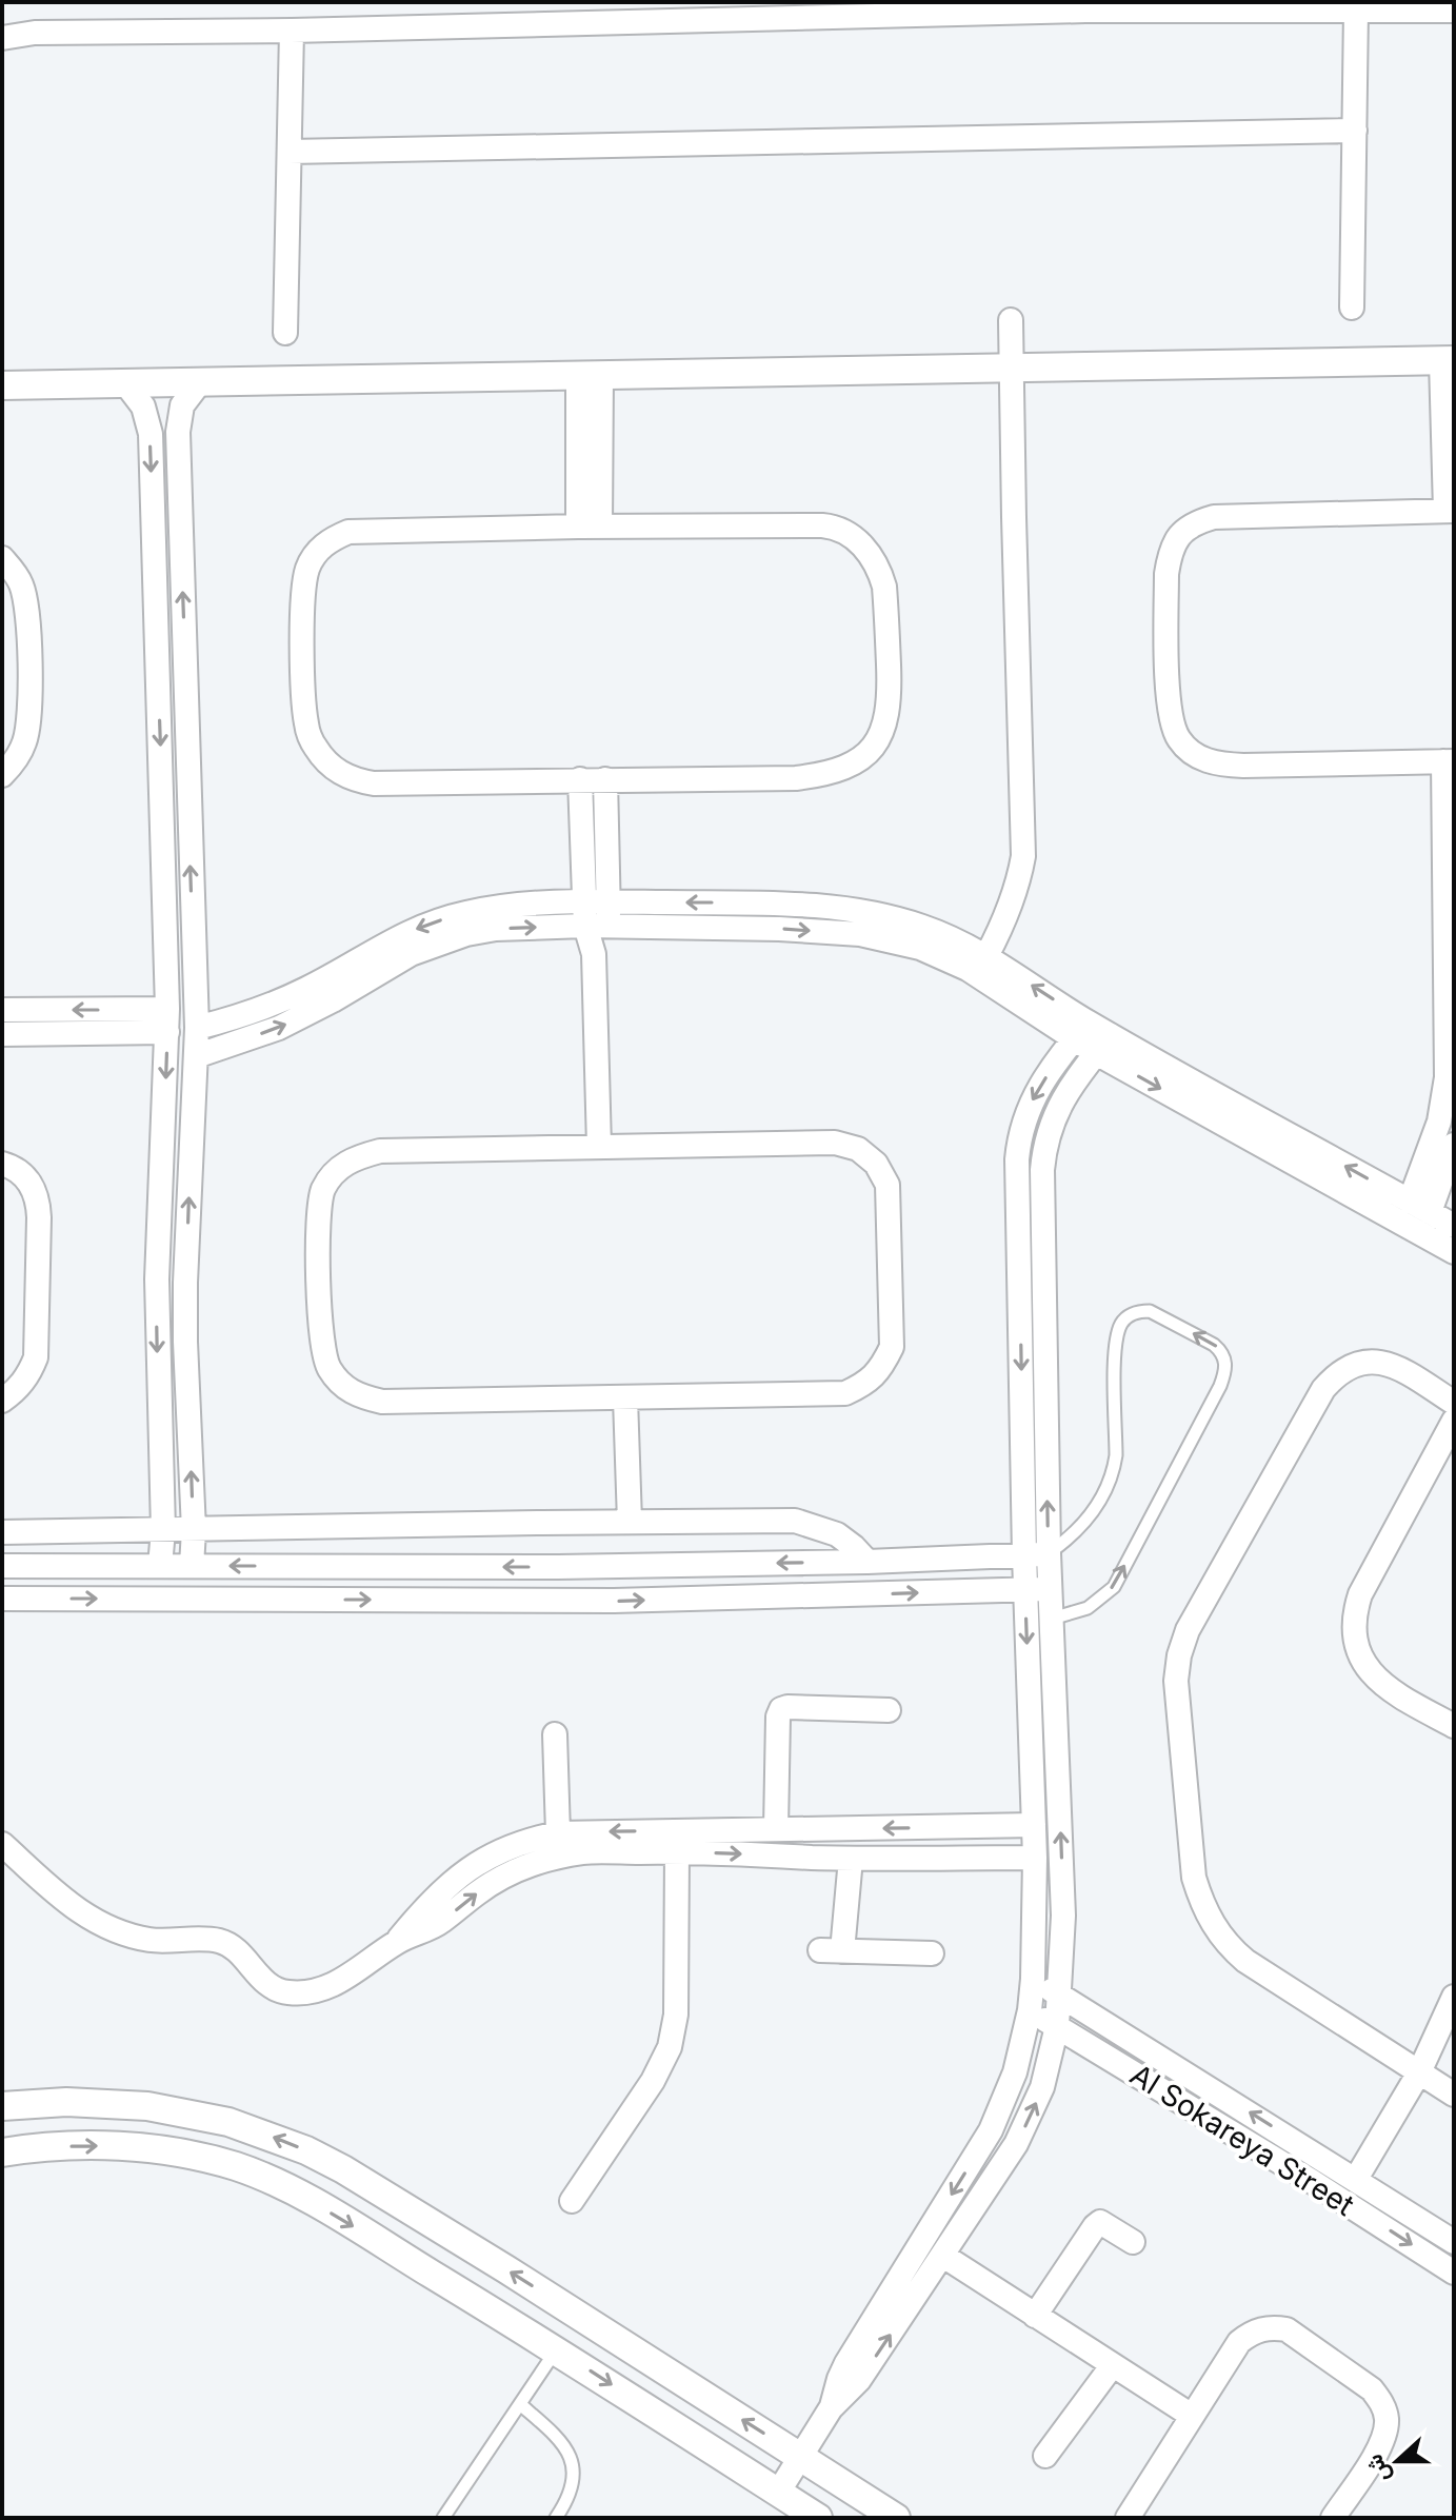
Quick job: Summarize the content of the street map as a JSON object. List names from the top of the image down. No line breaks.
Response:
{"streets":{"street":["Al Sokareya Street"]},"north":"left"}
